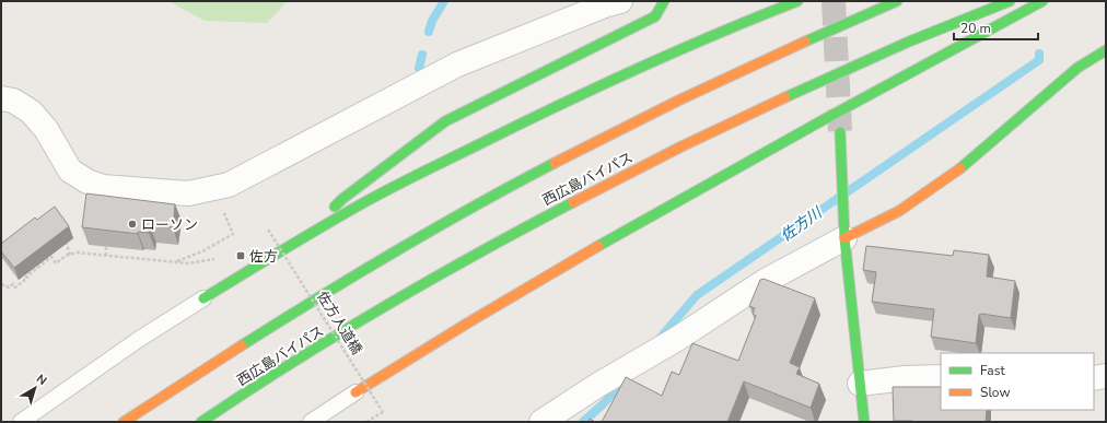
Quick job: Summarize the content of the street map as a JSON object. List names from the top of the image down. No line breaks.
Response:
{"streets":{"main road":["西広島バイパス"],"path":["佐方人道橋"]},"water":["佐方川"],"places":{"other":["ローソン"],"transit":["佐方"]},"legend":["Fast","Slow"],"scale_bar":"20 m","north":"top right"}
